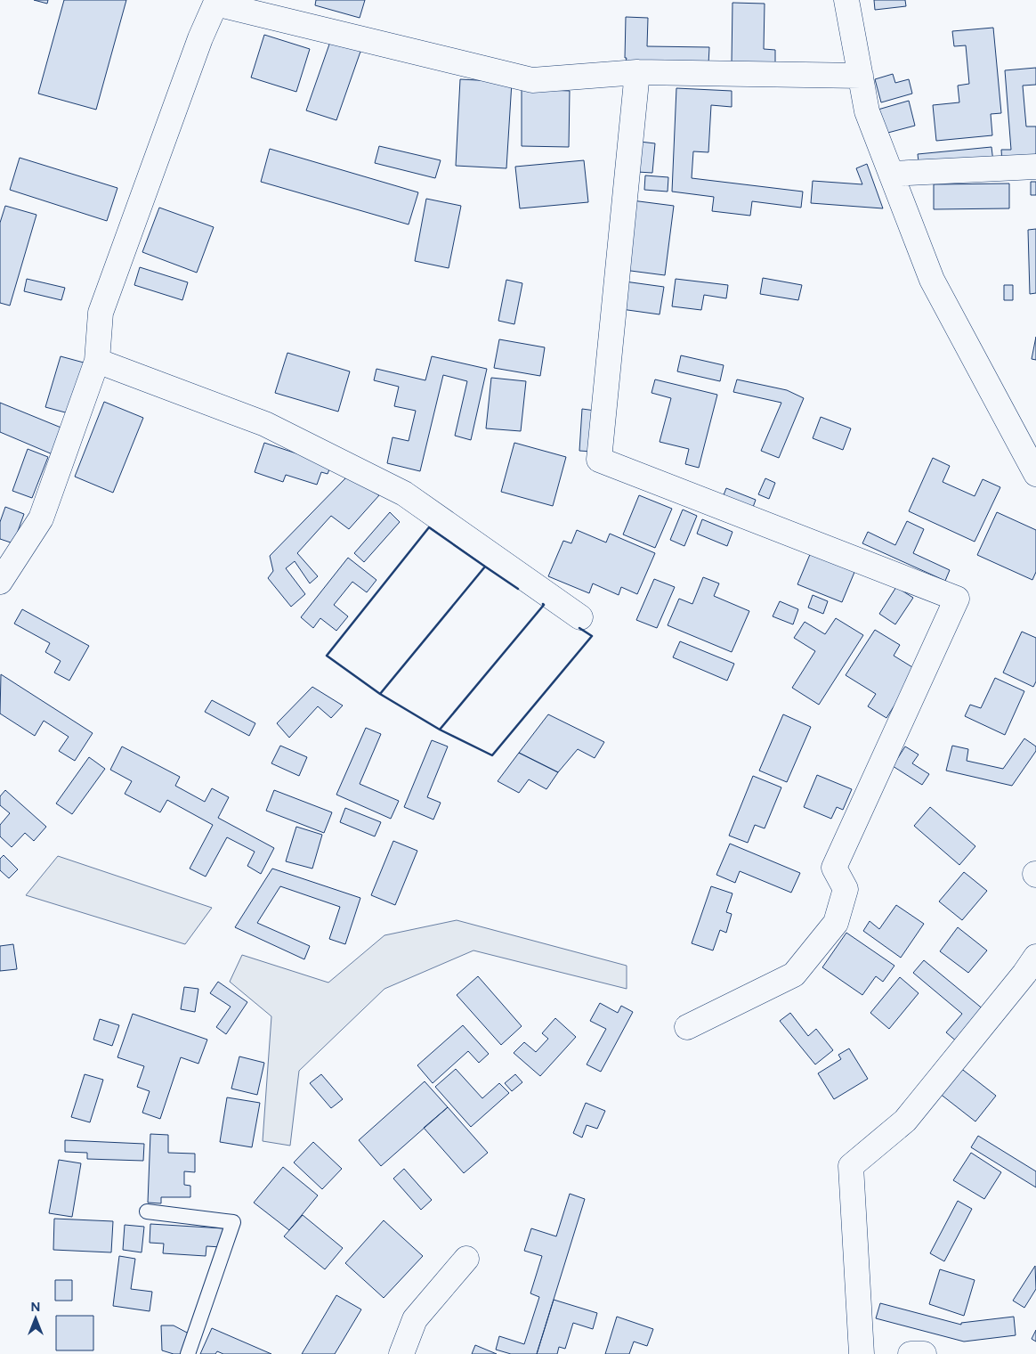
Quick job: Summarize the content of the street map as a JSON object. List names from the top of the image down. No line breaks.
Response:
{"north":"top"}
